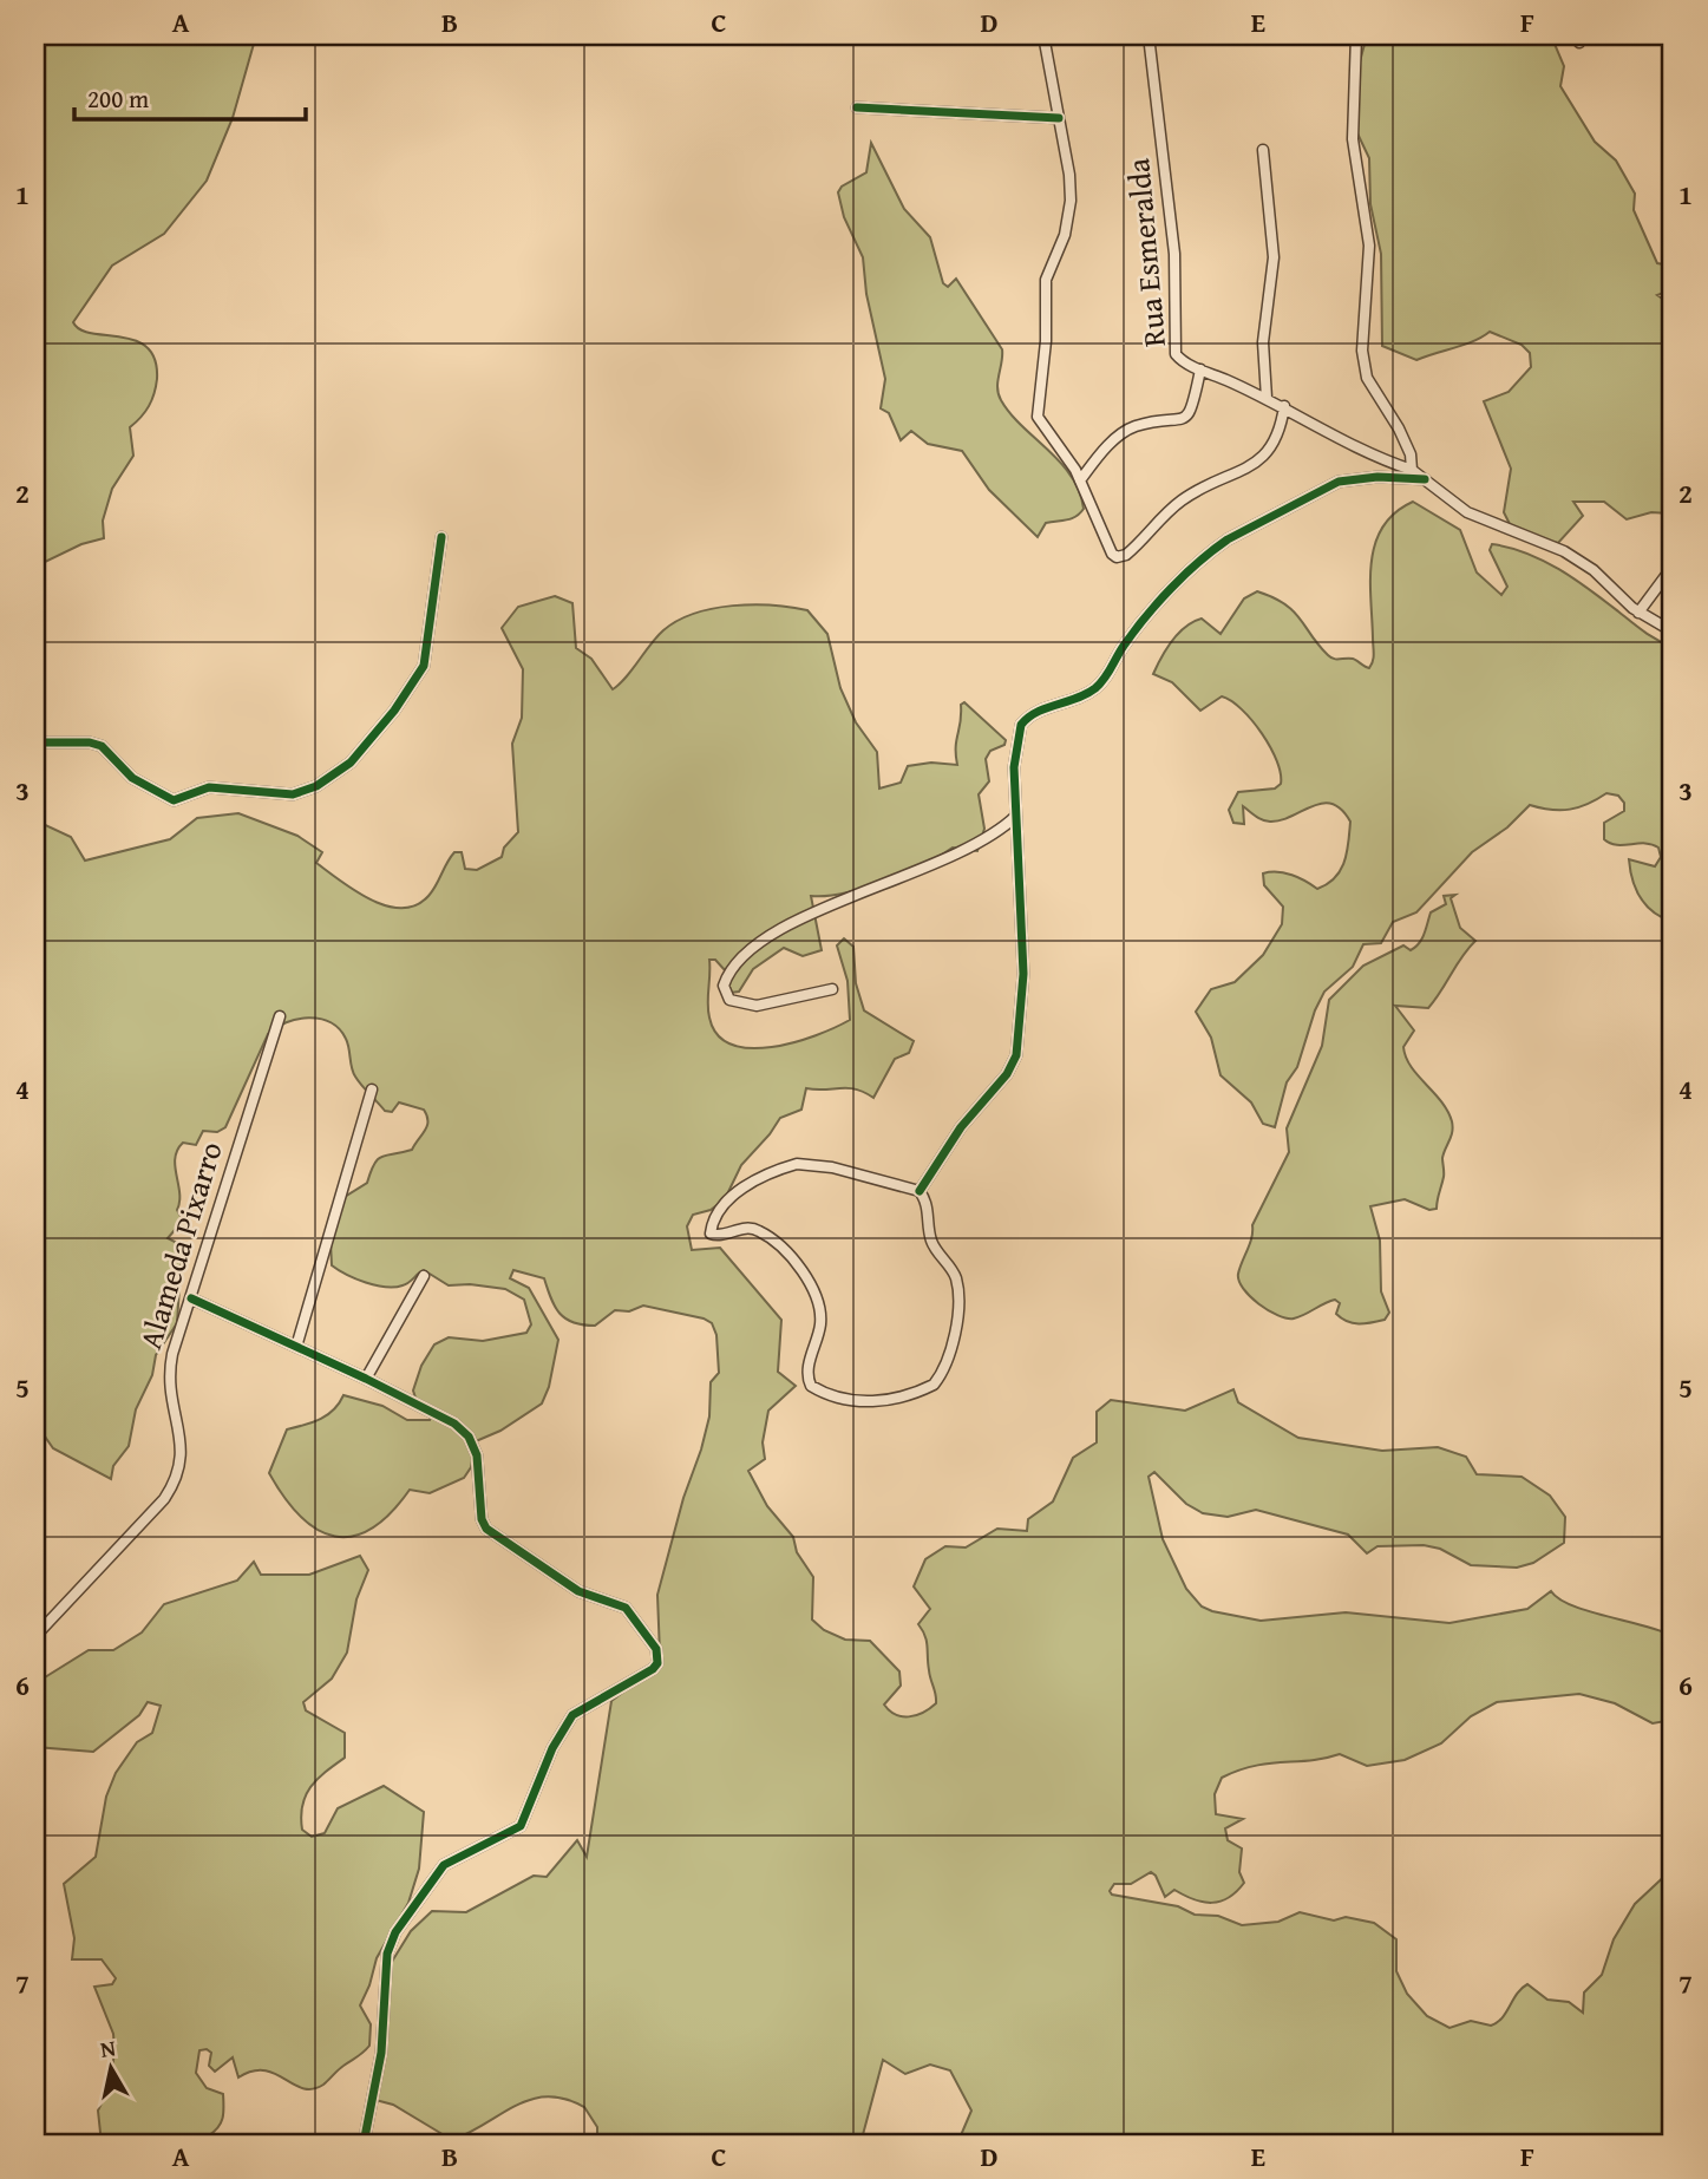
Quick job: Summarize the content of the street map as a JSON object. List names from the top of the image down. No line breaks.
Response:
{"streets":{"street":["Rua Esmeralda","Alameda Pixarro"]},"scale_bar":"200 m","north":"top","grid":{"columns":["A","B","C","D","E","F"],"rows":["1","2","3","4","5","6","7"]}}
